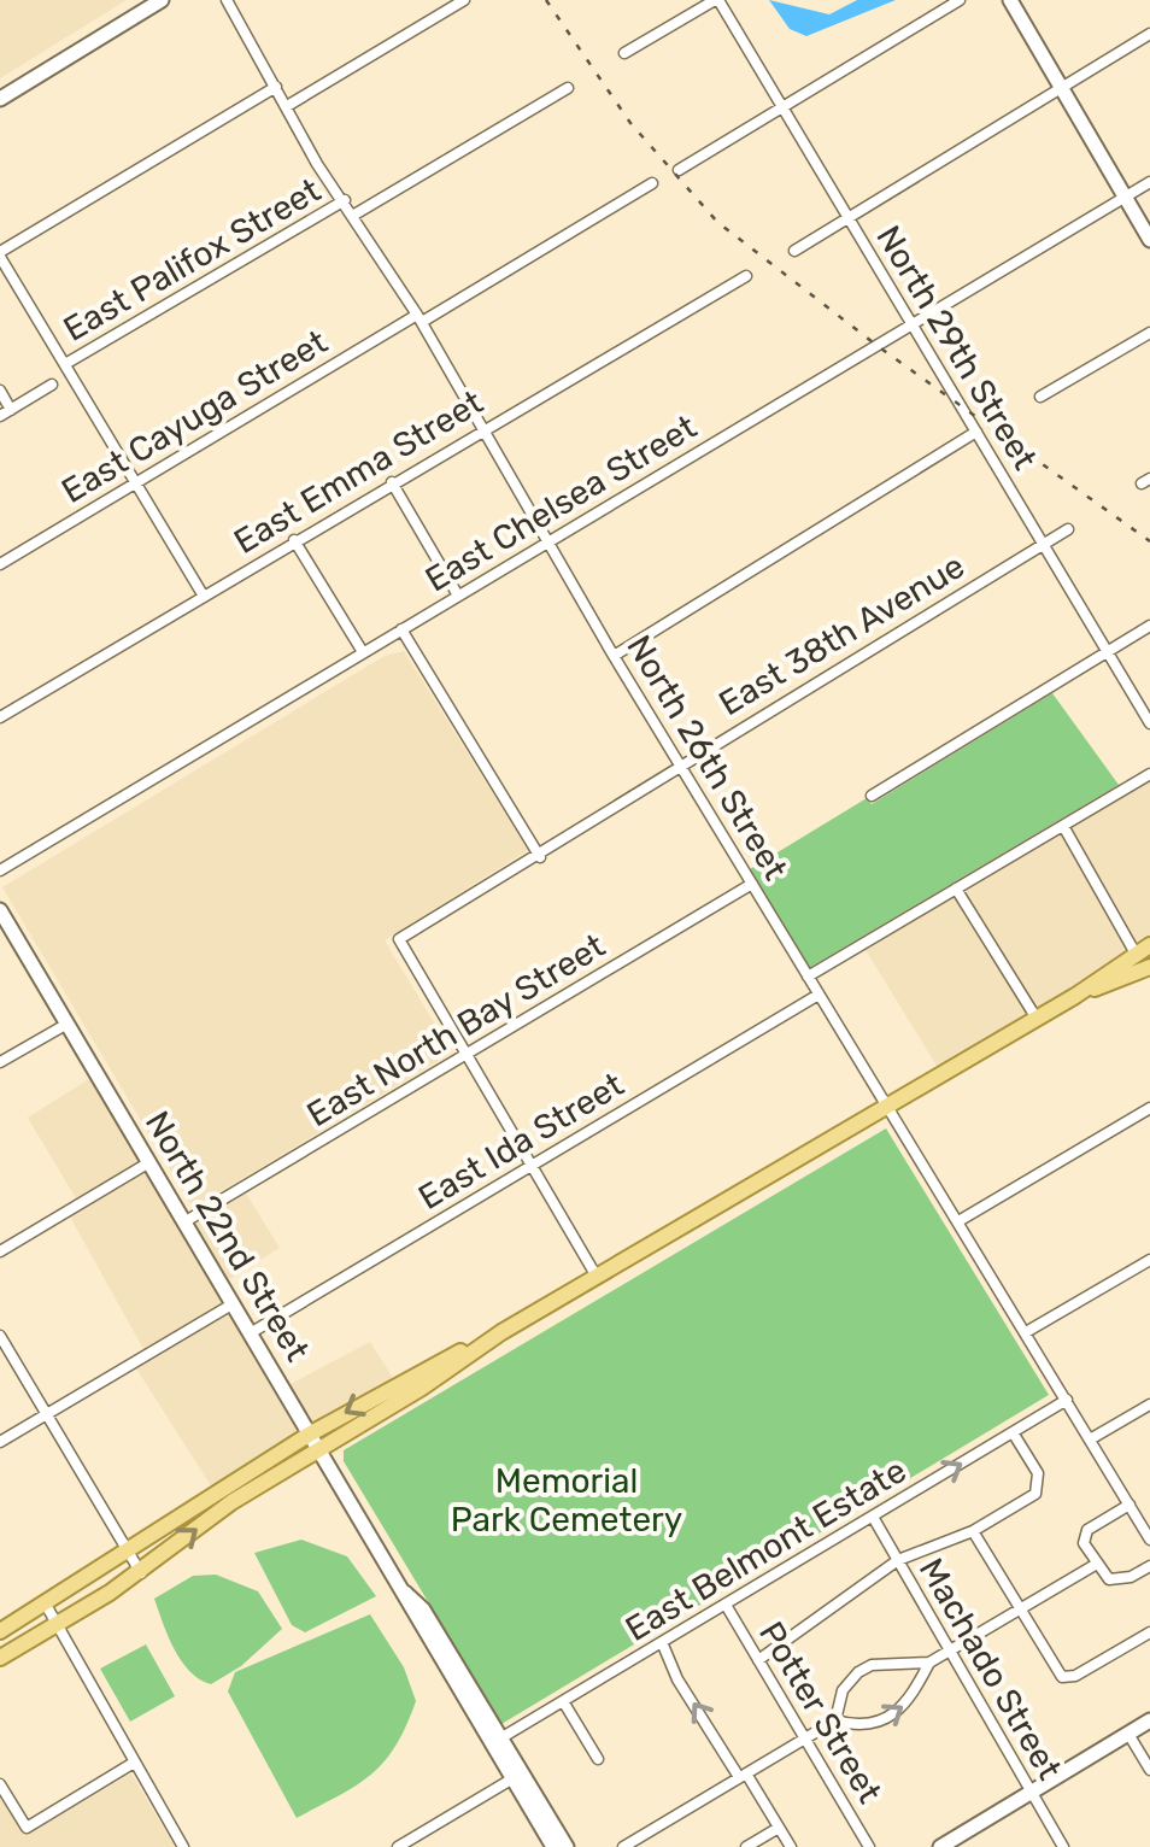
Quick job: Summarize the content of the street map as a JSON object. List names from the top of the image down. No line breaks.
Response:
{"streets":{"main road":["North 22nd Street"],"street":["East Palifox Street","North 29th Street","East Cayuga Street","East Emma Street","East Chelsea Street","East 38th Avenue","North 26th Street","East North Bay Street","East Ida Street","East Belmont Estate","Machado Street","Potter Street"]},"crossings":[["East Palifox Street","North 26th Street"],["North 29th Street","East Chelsea Street"],["North 29th Street","East 38th Avenue"],["East Cayuga Street","North 26th Street"],["East Emma Street","North 26th Street"],["East Chelsea Street","North 26th Street"],["East 38th Avenue","North 26th Street"],["East 38th Avenue","East North Bay Street"],["North 26th Street","East North Bay Street"],["North 26th Street","East Ida Street"],["North 26th Street","East Belmont Estate"],["East North Bay Street","North 22nd Street"],["East Ida Street","North 22nd Street"],["North 22nd Street","East Belmont Estate"],["East Belmont Estate","Machado Street"],["East Belmont Estate","Potter Street"]],"parks":["Memorial Park Cemetery"]}
